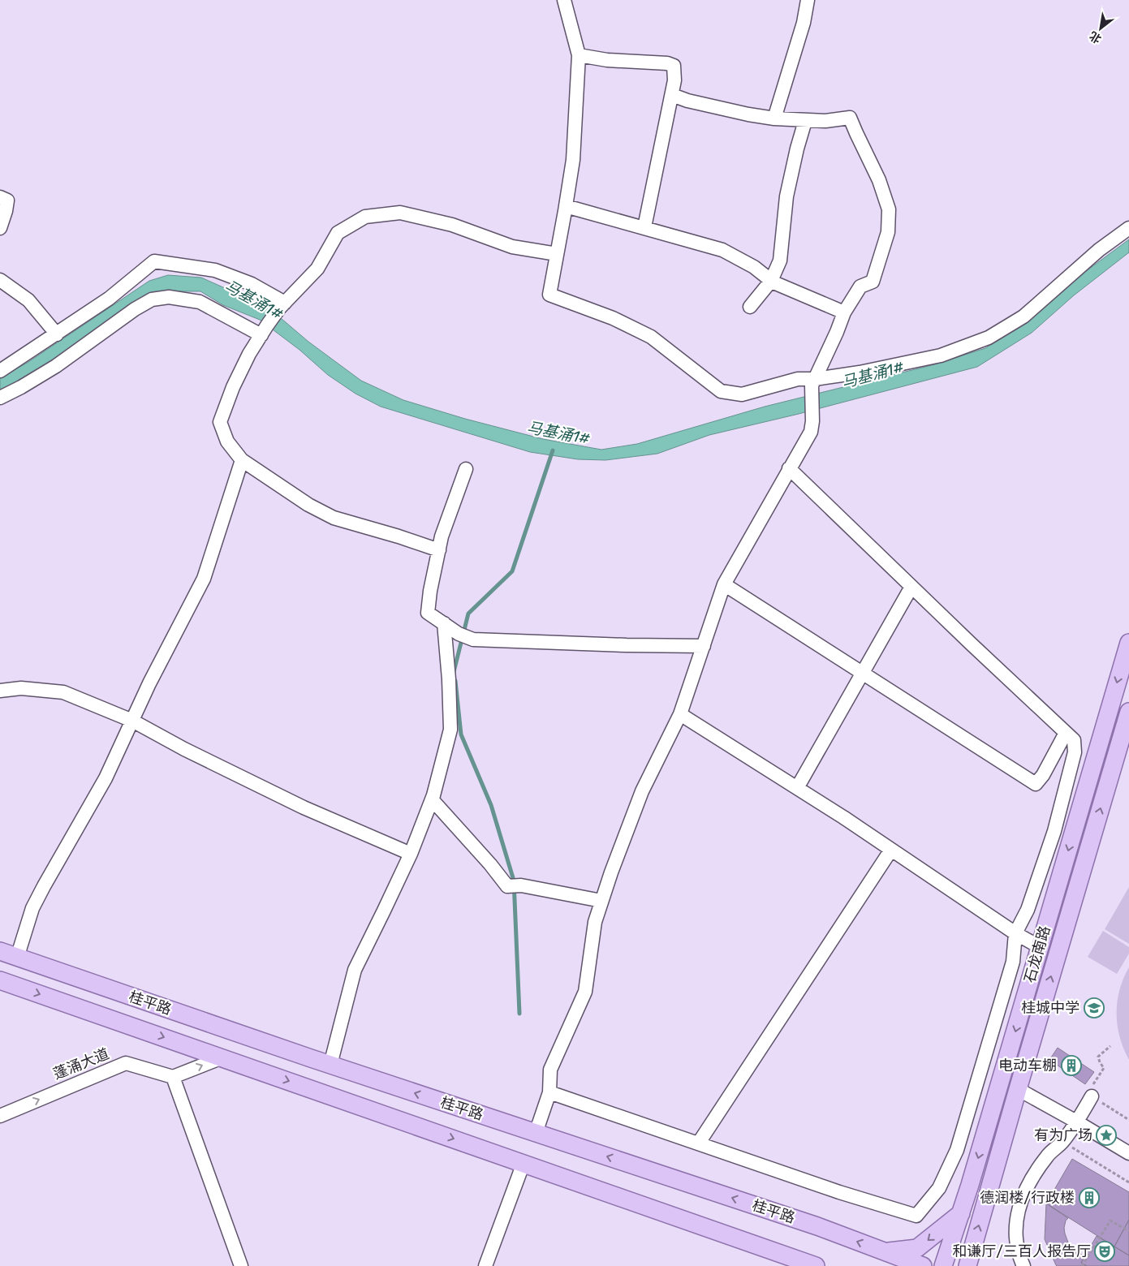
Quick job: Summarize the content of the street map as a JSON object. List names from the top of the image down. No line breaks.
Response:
{"streets":{"main road":["石龙南路","桂平路"],"street":["蓬涌大道"]},"one_way":["蓬涌大道"],"water":["马基涌1#"],"places":{"school or university":["桂城中学"],"building":["电动车棚","德润楼/行政楼"],"place":["有为广场"],"theatre":["和谦厅/三百人报告厅"]},"north":"bottom left"}
